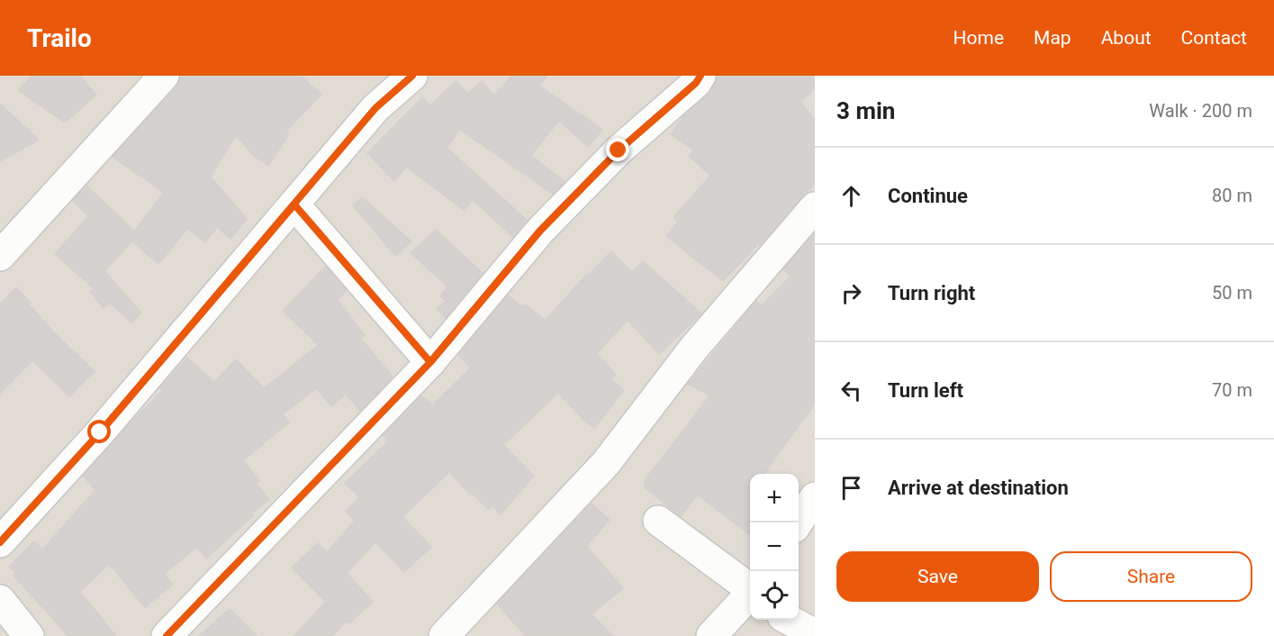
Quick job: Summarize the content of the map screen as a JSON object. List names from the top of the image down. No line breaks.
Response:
{"page":{"header":"Trailo","nav":["Home","Map","About","Contact"],"heading":["3 min","Walk · 200 m"],"list":[["Continue","80 m"],["Turn right","50 m"],["Turn left","70 m"],"Arrive at destination"],"map_buttons":["+","−"],"buttons":["Save","Share"]}}
